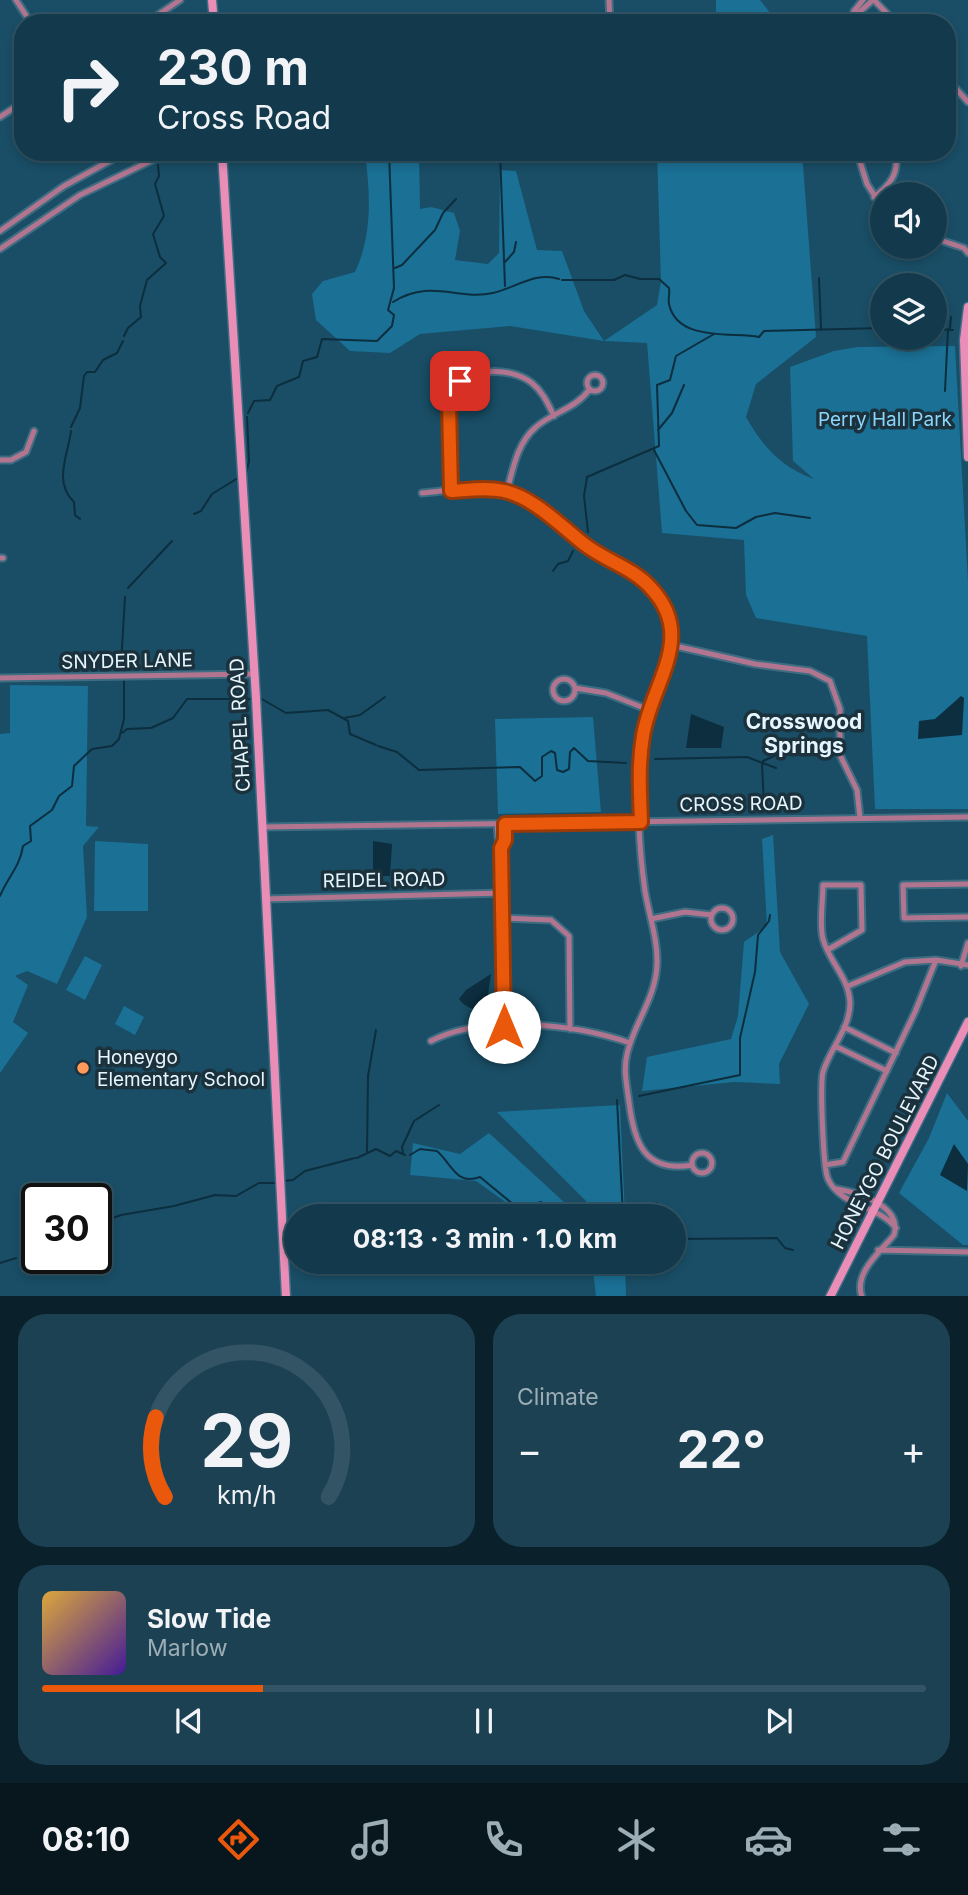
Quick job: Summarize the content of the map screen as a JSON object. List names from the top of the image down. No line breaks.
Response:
{"streets":{"street":["SNYDER LANE","CHAPEL ROAD","CROSS ROAD","REIDEL ROAD","HONEYGO BOULEVARD"]},"crossings":[["SNYDER LANE","CHAPEL ROAD"],["CHAPEL ROAD","CROSS ROAD"],["CHAPEL ROAD","REIDEL ROAD"]],"districts":["Crosswood Springs"],"parks":["Perry Hall Park"],"places":["Honeygo Elementary School"],"page":{"turn":["230 m","Cross Road"],"limit":"30","trip":"08:13 · 3 min · 1.0 km","tile":"Climate","heat":["−","22°","+"],"song":["Slow Tide","Marlow"],"tabs":"08:10","gauge":["29","km/h"]}}
